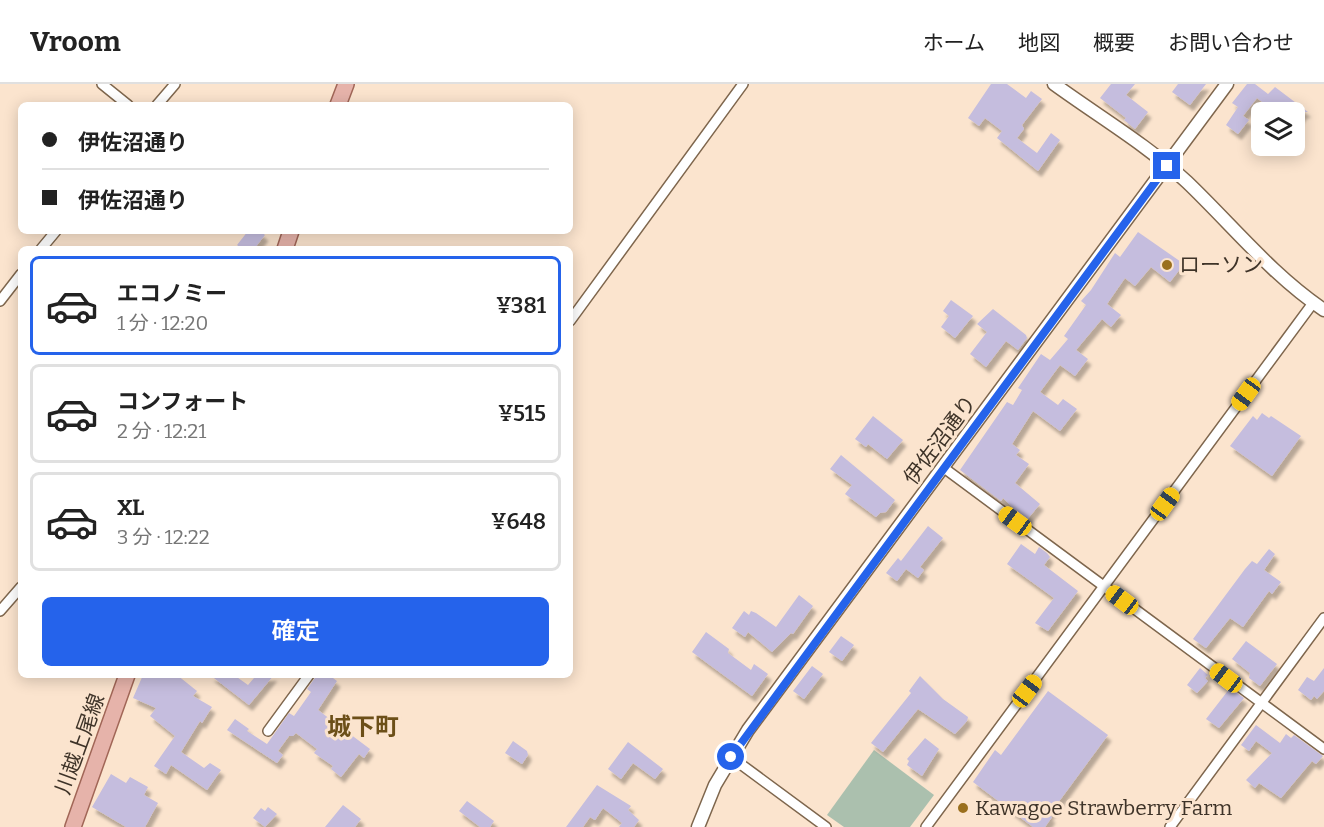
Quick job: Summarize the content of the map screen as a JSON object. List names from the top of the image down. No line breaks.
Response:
{"streets":{"main road":["川越上尾線"],"street":["伊佐沼通り"]},"districts":["城下町"],"places":["ローソン","Kawagoe Strawberry Farm"],"page":{"header":"Vroom","nav":["ホーム","地図","概要","お問い合わせ"],"banner":["伊佐沼通り","伊佐沼通り"],"list":[{"name":"エコノミー","note":"1 分 · 12:20","value":"¥381"},{"name":"コンフォート","note":"2 分 · 12:21","value":"¥515"},{"name":"XL","note":"3 分 · 12:22","value":"¥648"}],"buttons":"確定"}}
